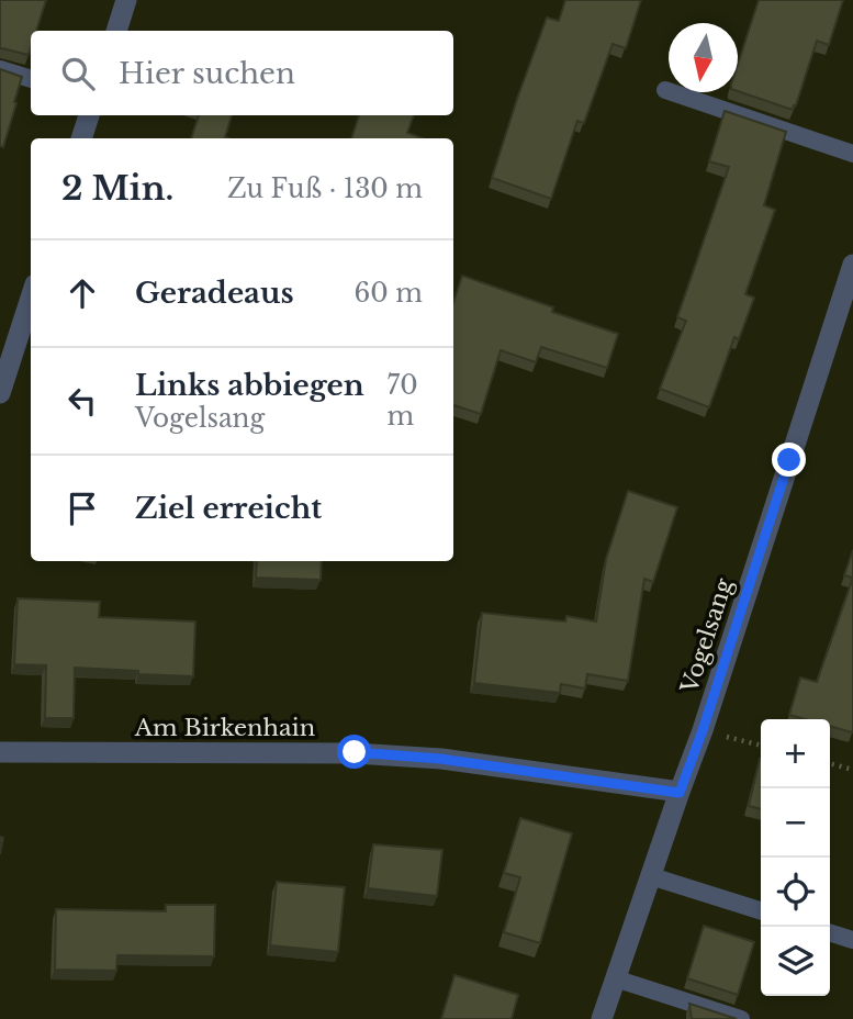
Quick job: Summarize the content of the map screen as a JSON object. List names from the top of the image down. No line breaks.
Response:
{"streets":{"street":["Vogelsang","Am Birkenhain"]},"crossings":[["Vogelsang","Am Birkenhain"]],"north":"bottom","page":{"search":"Hier suchen","heading":["2 Min.","Zu Fuß · 130 m"],"list":[["Geradeaus","60 m"],["Links abbiegen","Vogelsang","70 m"],"Ziel erreicht"],"map_buttons":["+","−"]}}
